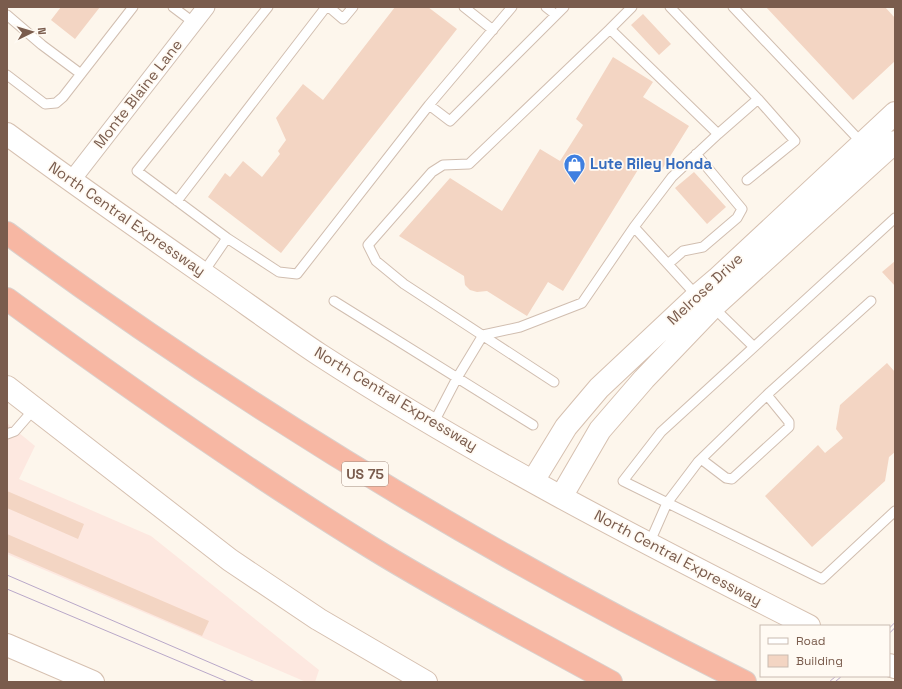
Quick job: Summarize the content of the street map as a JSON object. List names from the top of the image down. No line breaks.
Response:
{"streets":{"highway":["US 75"],"main road":["North Central Expressway","Melrose Drive"],"street":["Monte Blaine Lane"]},"crossings":[["Monte Blaine Lane","North Central Expressway"],["North Central Expressway","Melrose Drive"]],"places":{"shop":["Lute Riley Honda"]},"legend":["Road","Building"],"north":"right"}
